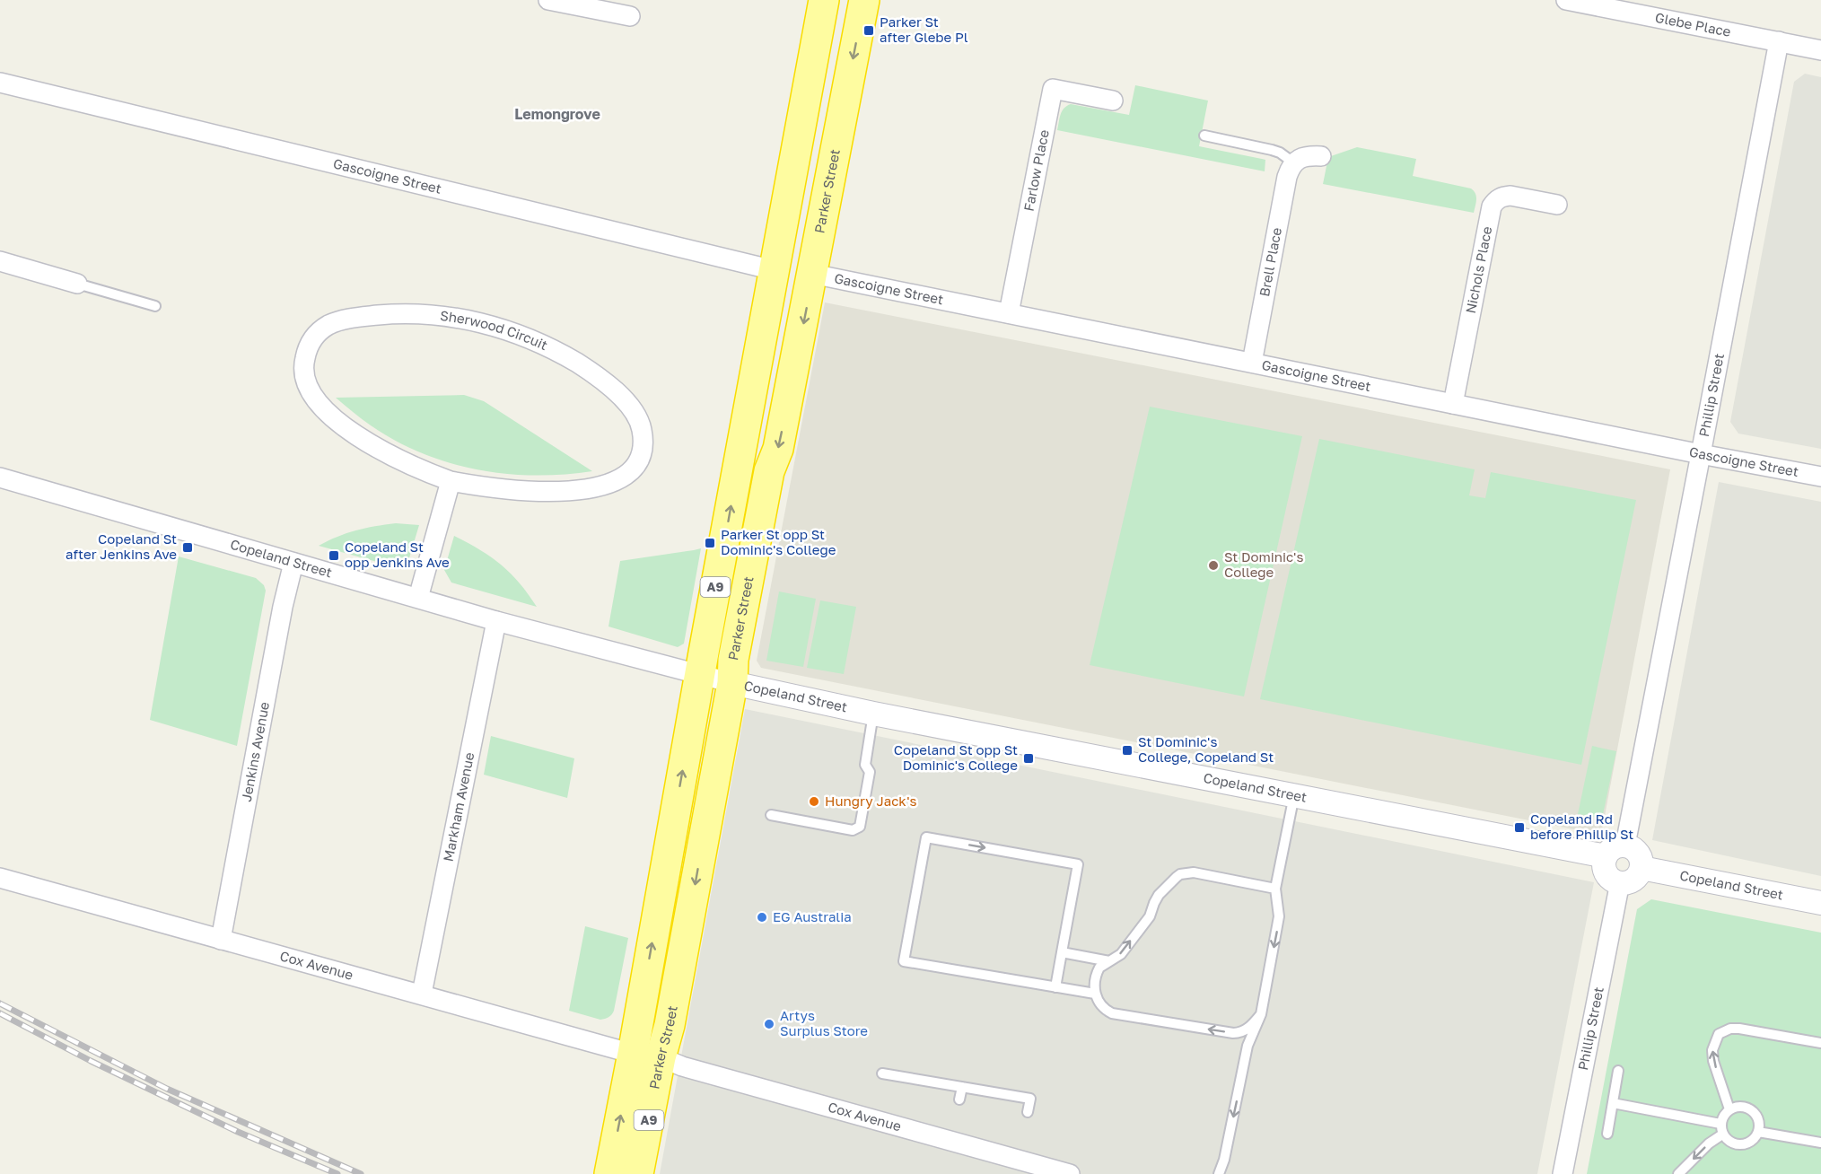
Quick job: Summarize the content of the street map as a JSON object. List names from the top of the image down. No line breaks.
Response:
{"streets":{"highway":["Parker Street","A9"],"street":["Glebe Place","Farlow Place","Gascoigne Street","Brell Place","Nichols Place","Sherwood Circuit","Phillip Street","Copeland Street","Jenkins Avenue","Markham Avenue","Cox Avenue"]},"crossings":[["Glebe Place","Phillip Street"],["Farlow Place","Gascoigne Street"],["Gascoigne Street","Parker Street"],["Gascoigne Street","Brell Place"],["Gascoigne Street","Nichols Place"],["Gascoigne Street","Phillip Street"],["Parker Street","Copeland Street"],["Parker Street","Cox Avenue"],["Phillip Street","Copeland Street"],["Copeland Street","Jenkins Avenue"],["Copeland Street","Markham Avenue"],["Jenkins Avenue","Cox Avenue"],["Markham Avenue","Cox Avenue"]],"districts":["Lemongrove"],"places":{"transit":["Parker St after Glebe Pl","Parker St opp St Dominic's College","Copeland St after Jenkins Ave","Copeland St opp Jenkins Ave","St Dominic's College, Copeland St","Copeland St opp St Dominic's College","Copeland Rd before Phillip St"],"other":["St Dominic's College","Hungry Jack's","EG Australia","Artys Surplus Store"]}}
